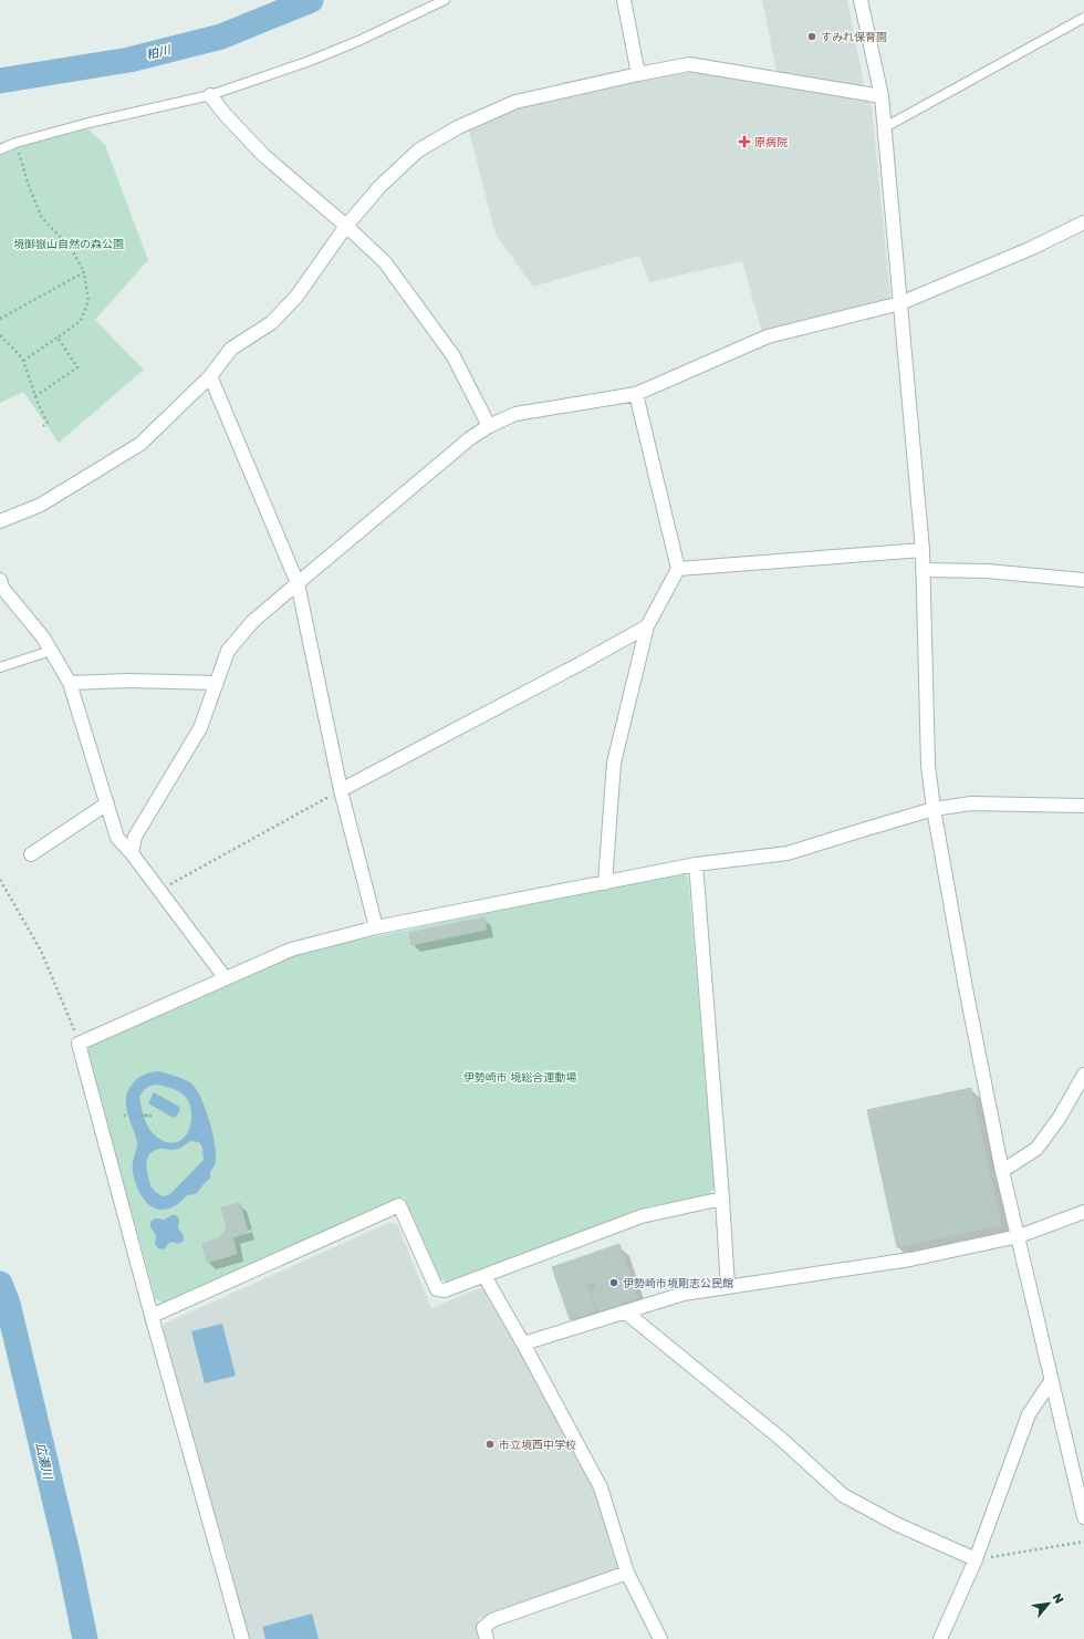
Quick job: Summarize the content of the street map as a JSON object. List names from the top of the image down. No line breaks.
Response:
{"water":["粕川","広瀬川"],"parks":["境御嶽山自然の森公園","伊勢崎市 境総合運動場"],"places":{"other":["すみれ保育園","伊勢崎市境剛志公民館","市立境西中学校"],"health":["原病院"]},"north":"top right"}
